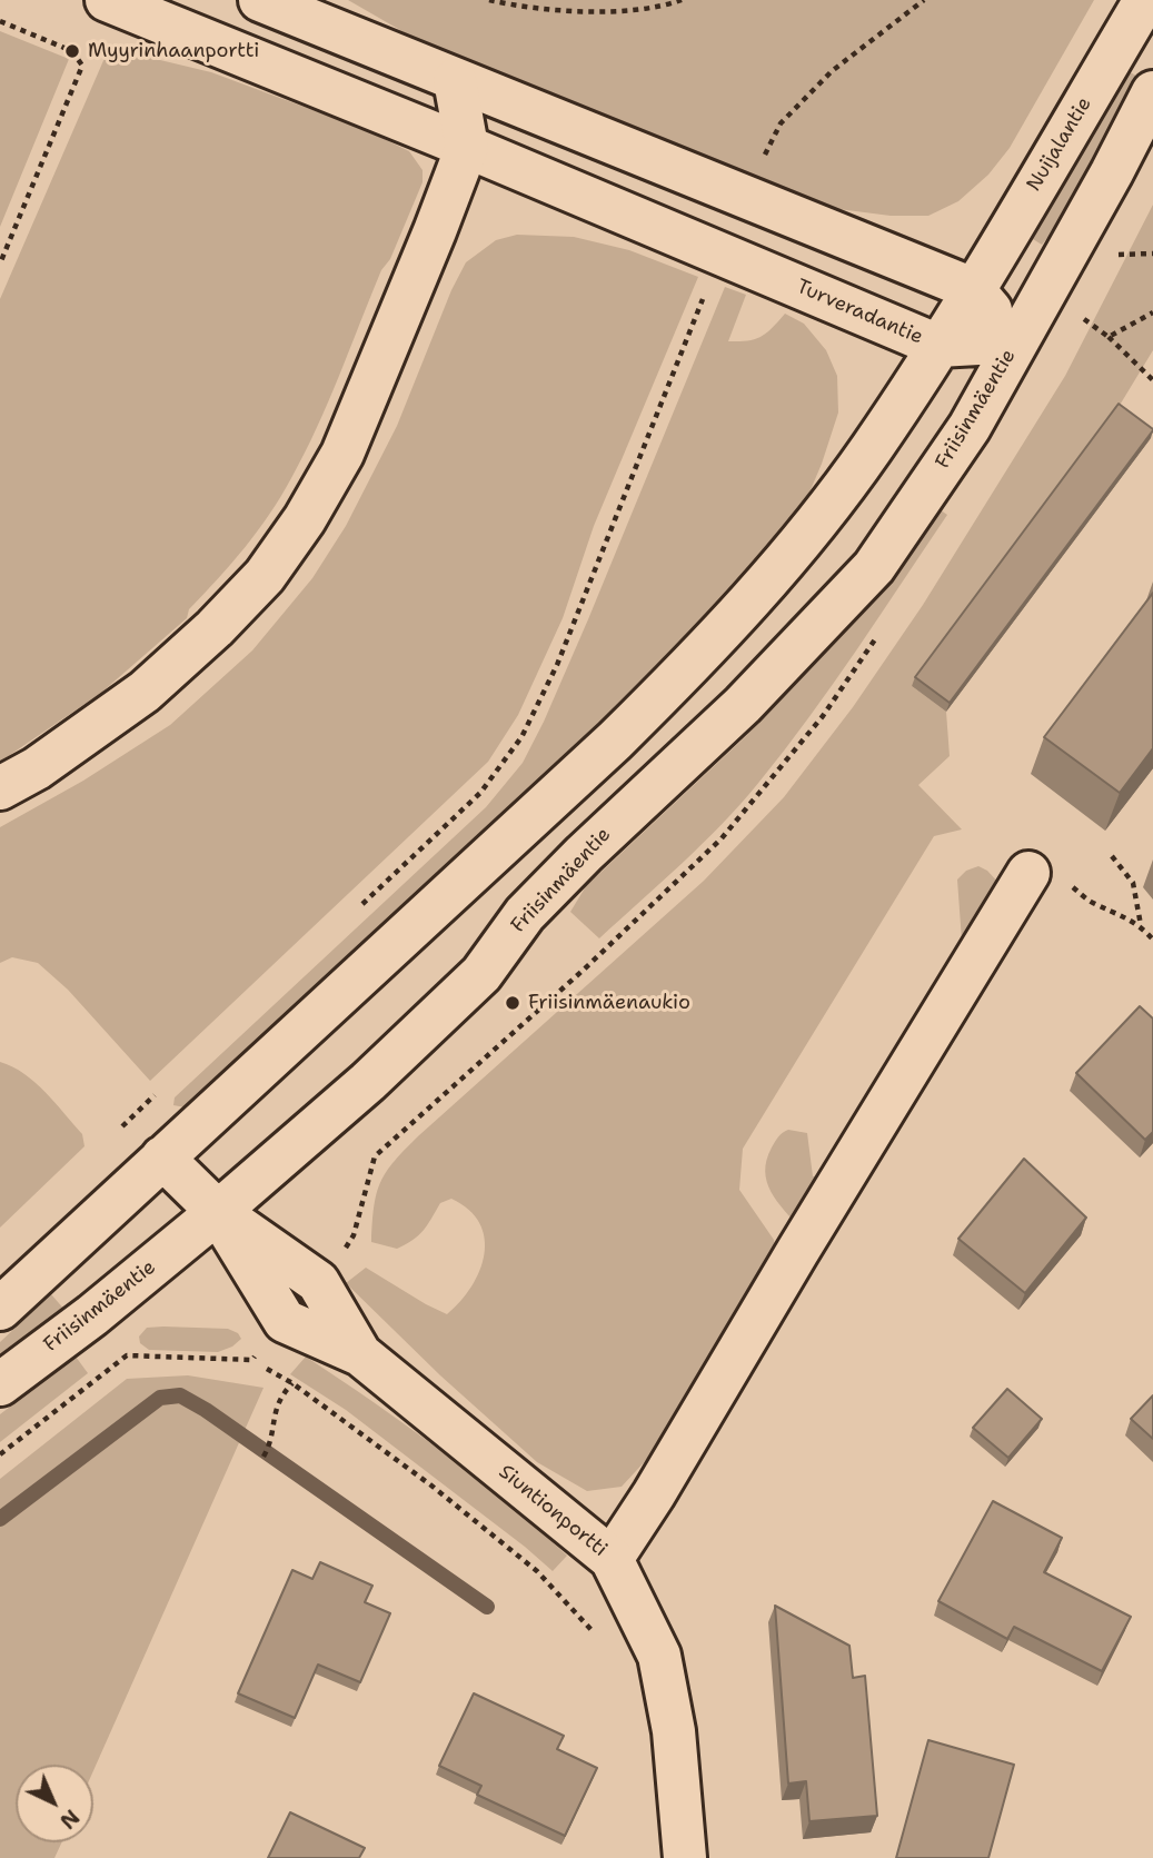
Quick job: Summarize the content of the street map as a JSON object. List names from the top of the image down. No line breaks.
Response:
{"streets":{"main road":["Nuijalantie","Turveradantie","Friisinmäentie","Siuntionportti"]},"crossings":[["Turveradantie","Friisinmäentie"],["Friisinmäentie","Siuntionportti"]],"places":["Myyrinhaanportti","Friisinmäenaukio"],"north":"bottom right"}
